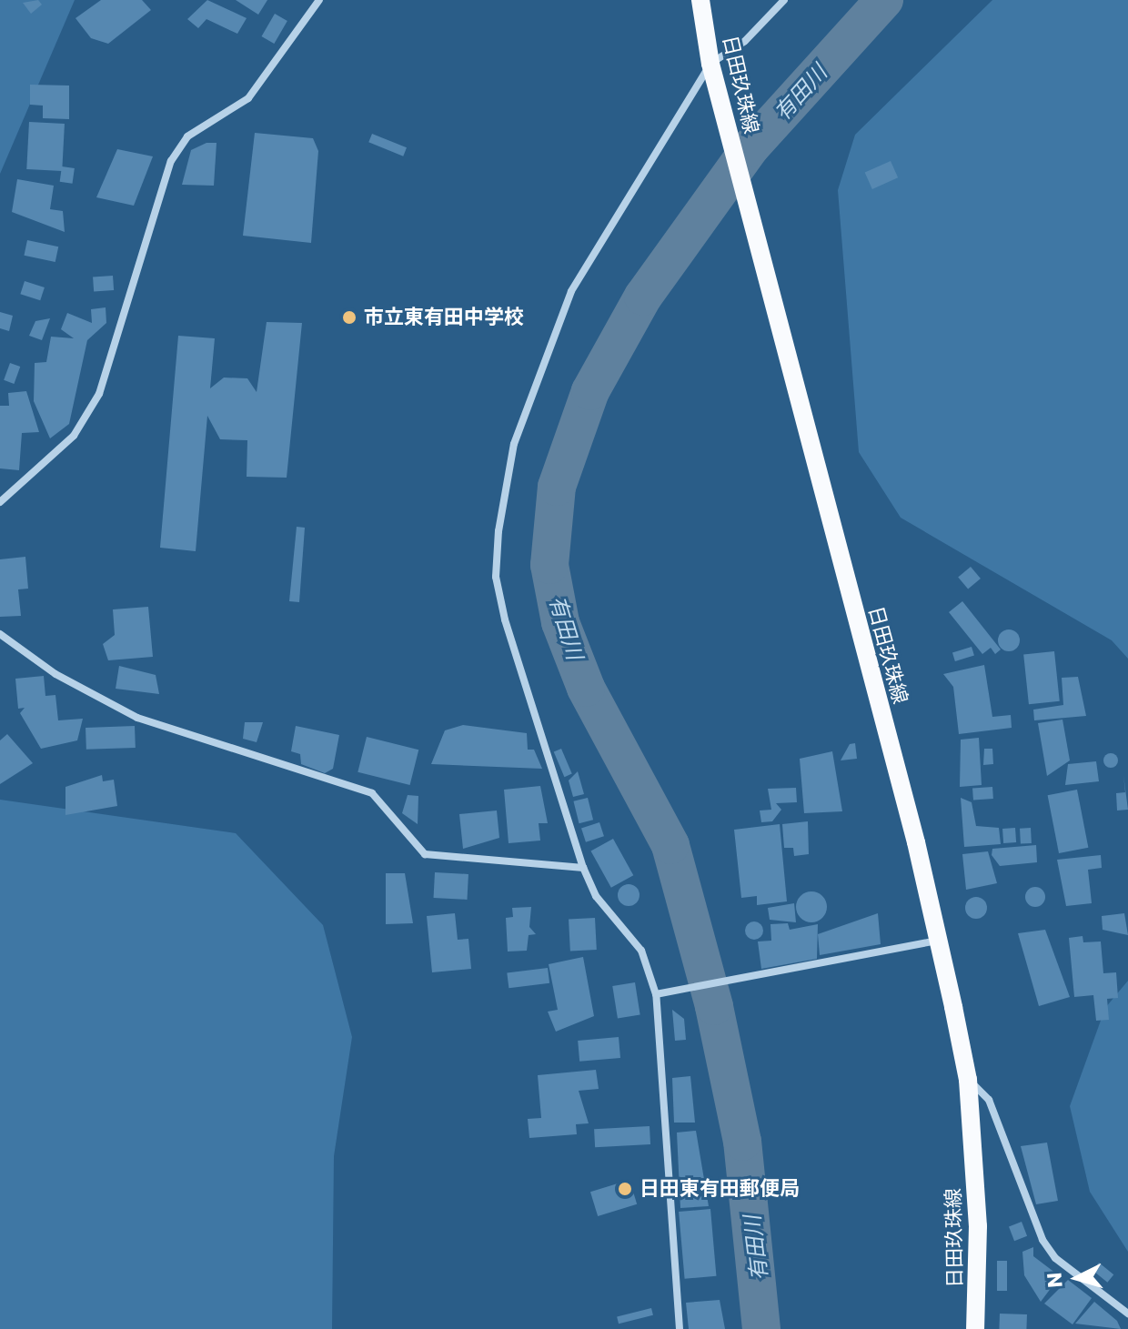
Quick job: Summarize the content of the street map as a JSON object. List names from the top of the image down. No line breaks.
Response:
{"streets":{"main road":["日田玖珠線"]},"water":["有田川"],"places":["市立東有田中学校","日田東有田郵便局"],"north":"left"}
